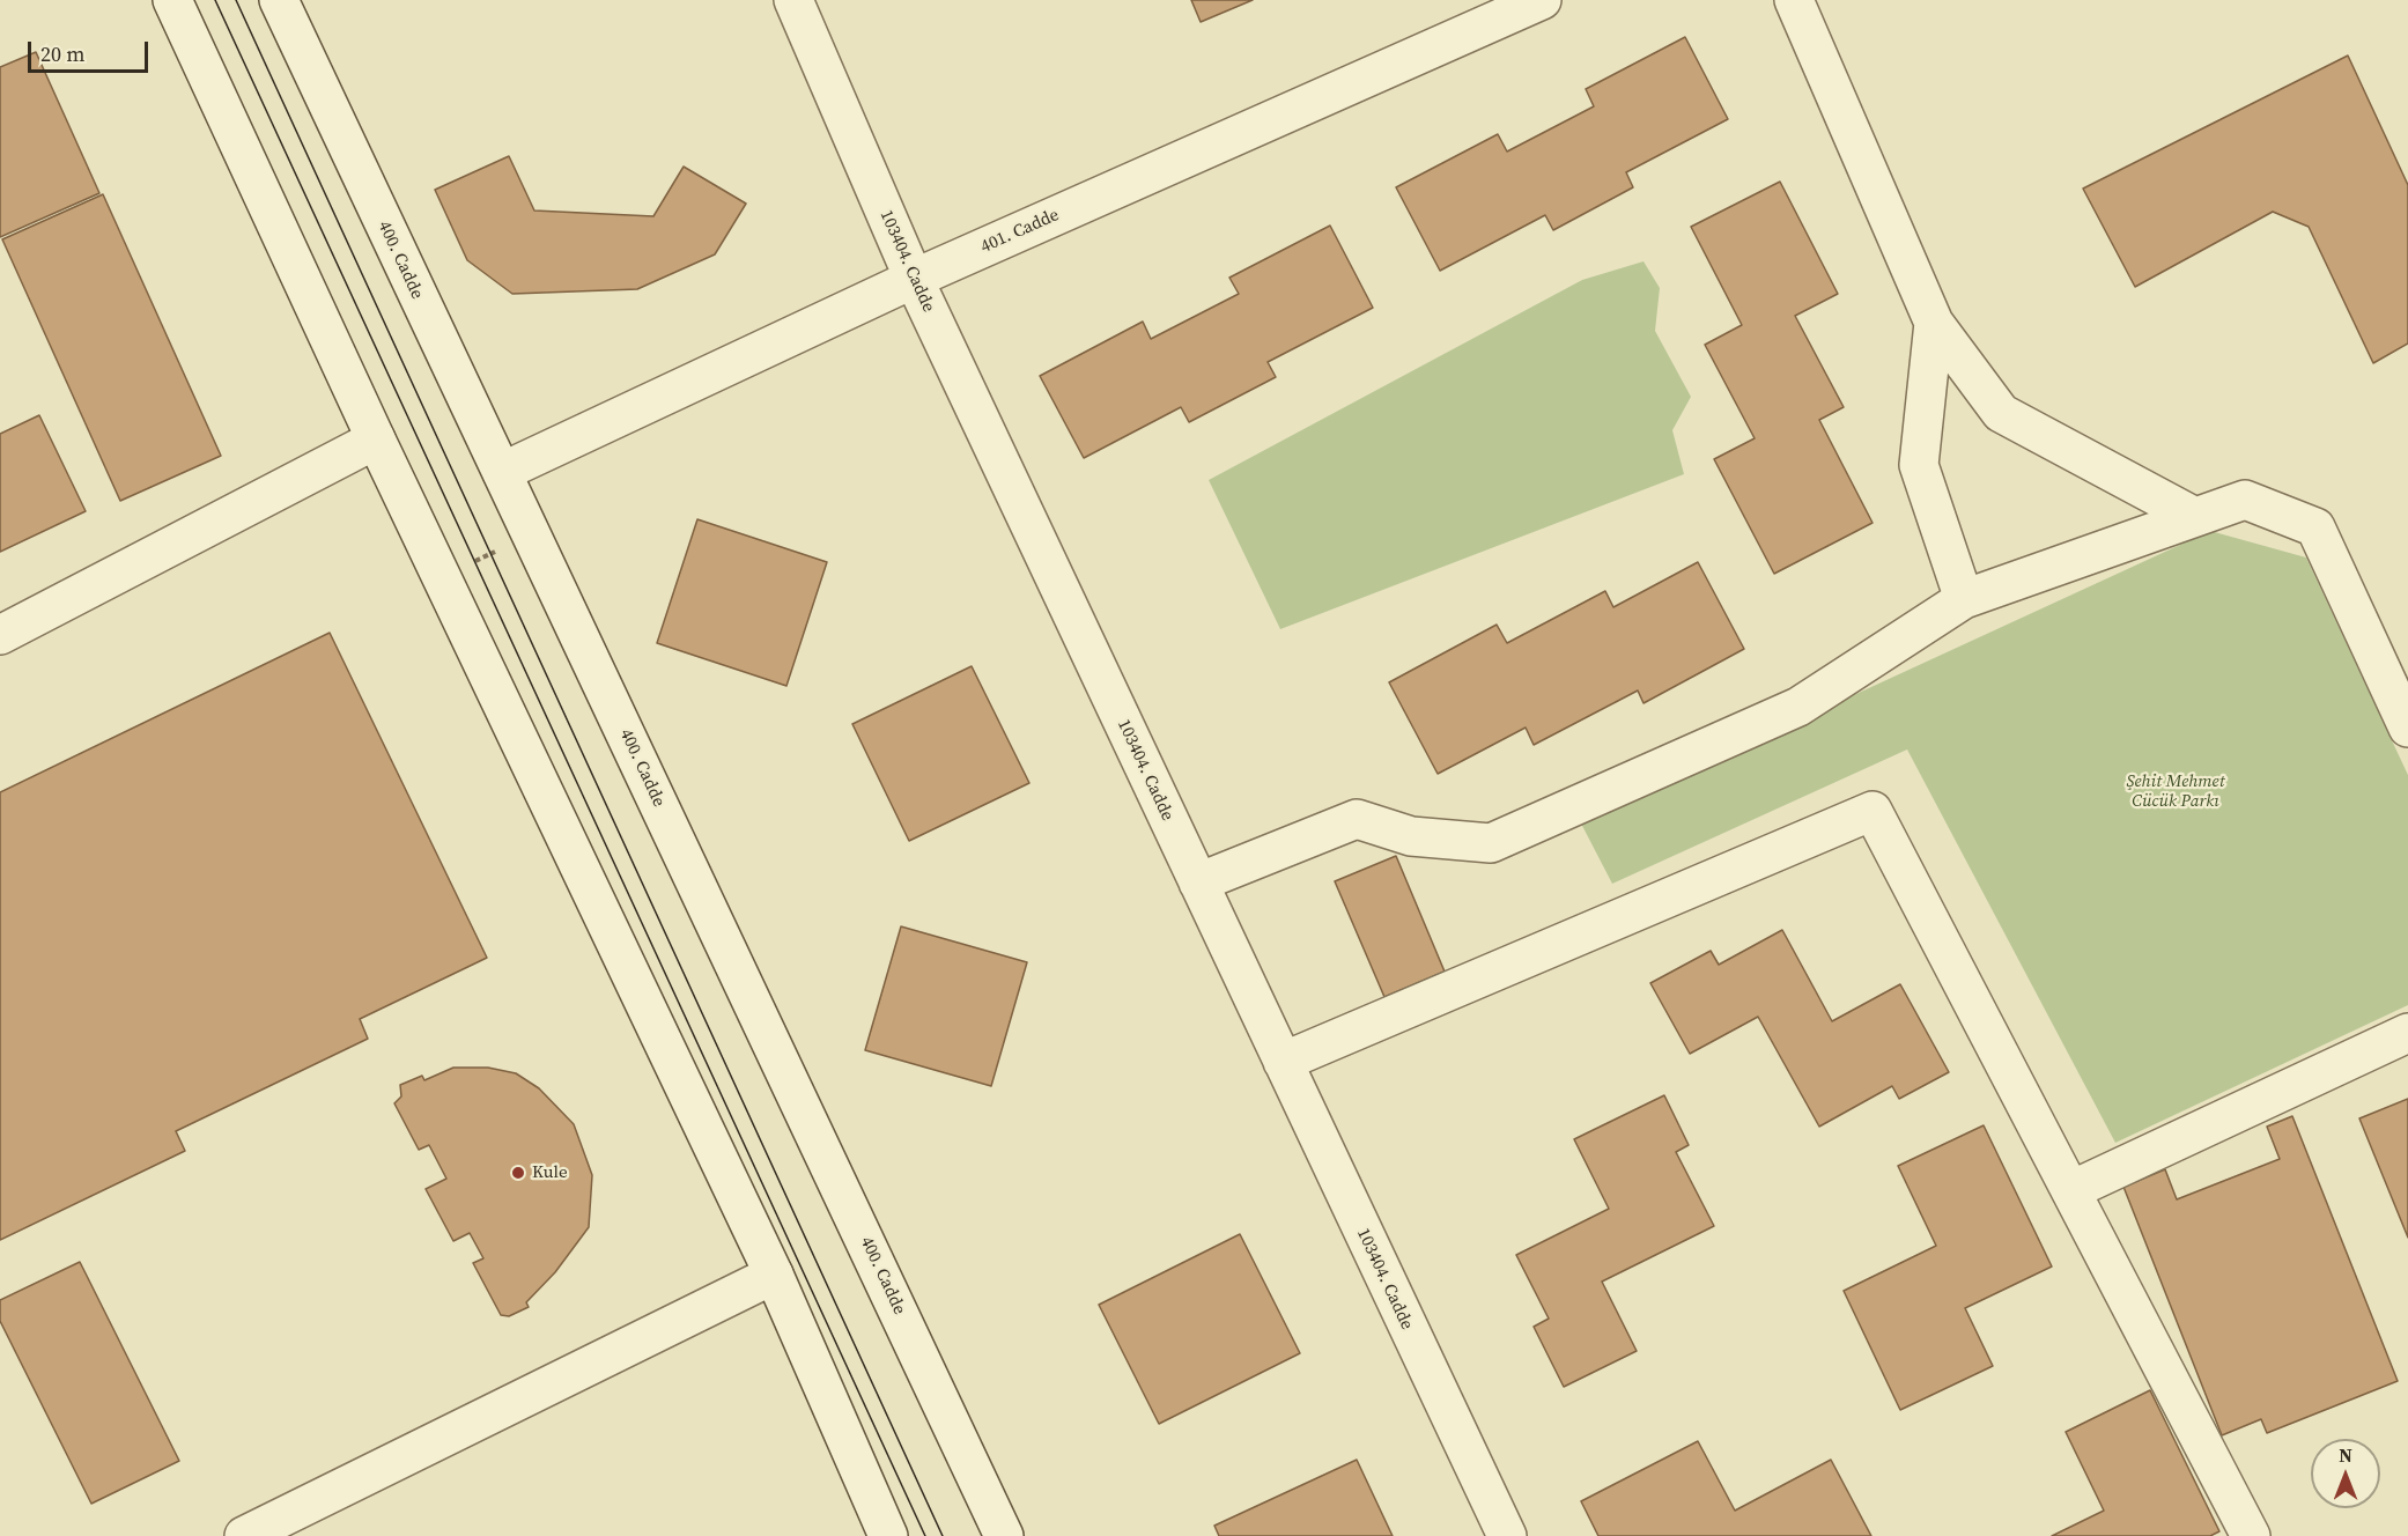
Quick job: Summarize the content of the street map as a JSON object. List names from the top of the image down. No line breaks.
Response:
{"streets":{"street":["401. Cadde","400. Cadde","103404. Cadde"]},"crossings":[["401. Cadde","400. Cadde"],["401. Cadde","103404. Cadde"]],"parks":["Şehit Mehmet Cücük Parkı"],"places":["Kule"],"scale_bar":"20 m","north":"top"}
